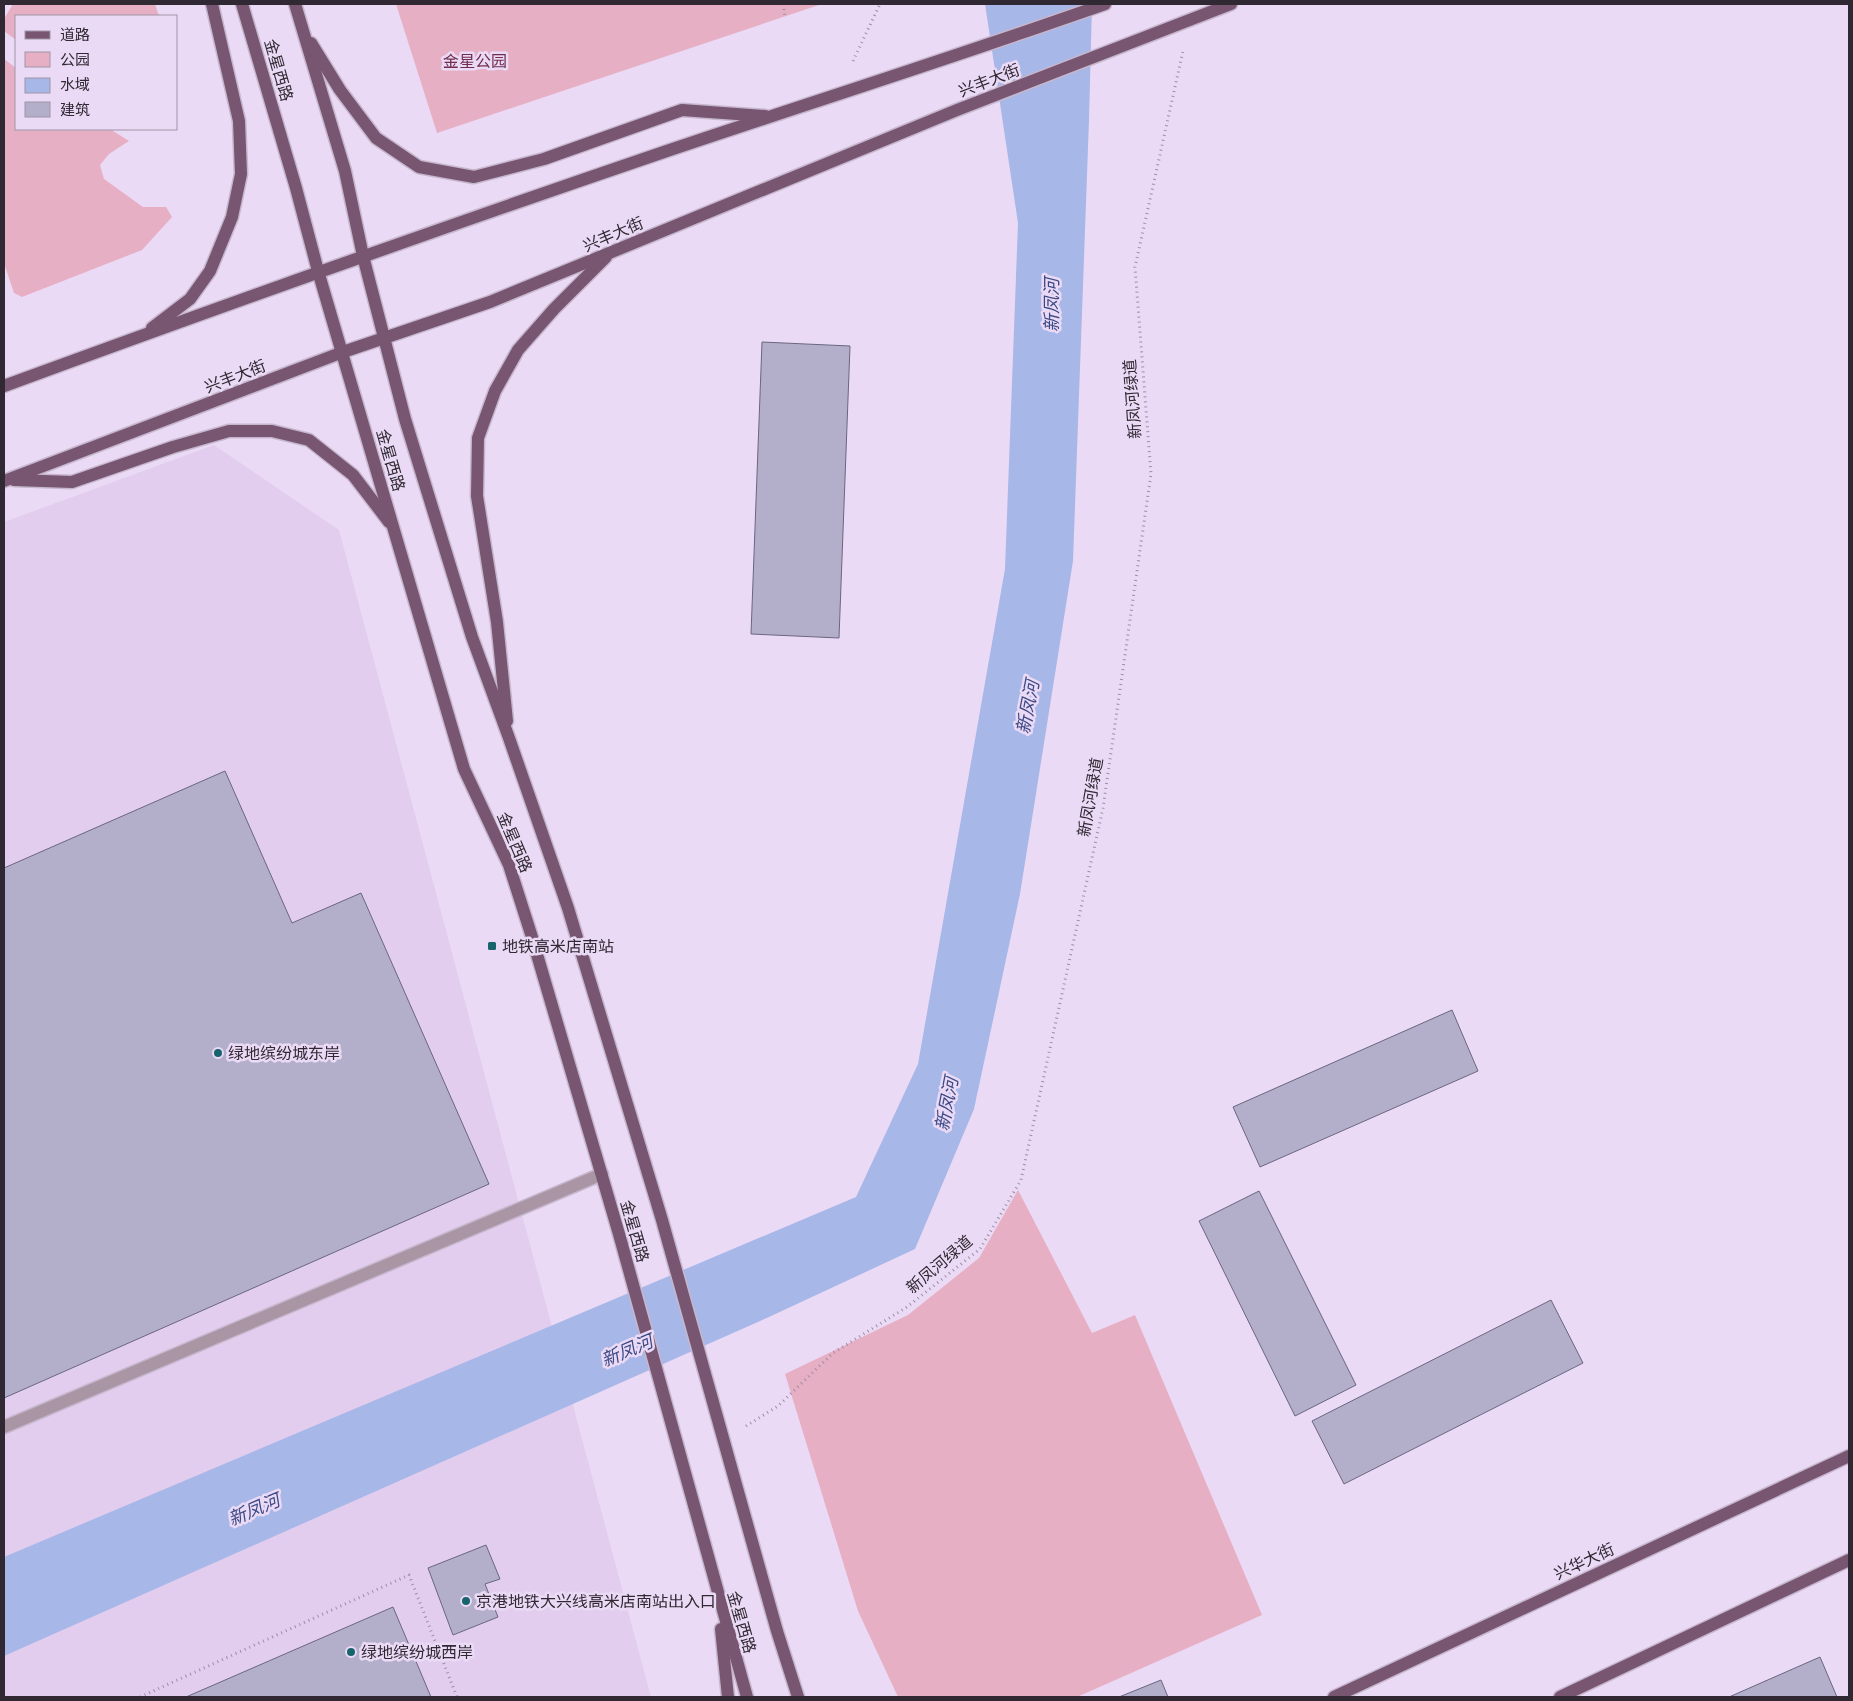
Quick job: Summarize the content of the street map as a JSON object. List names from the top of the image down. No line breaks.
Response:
{"streets":{"main road":["金星西路","兴丰大街","兴华大街"],"path":["新凤河绿道"]},"crossings":[["金星西路","兴丰大街"],["金星西路","新凤河绿道"],["兴丰大街","新凤河绿道"]],"water":["新凤河"],"parks":["金星公园"],"places":{"transit":["地铁高米店南站"],"other":["绿地缤纷城东岸","京港地铁大兴线高米店南站出入口","绿地缤纷城西岸"]},"legend":["道路","公园","水域","建筑"]}
